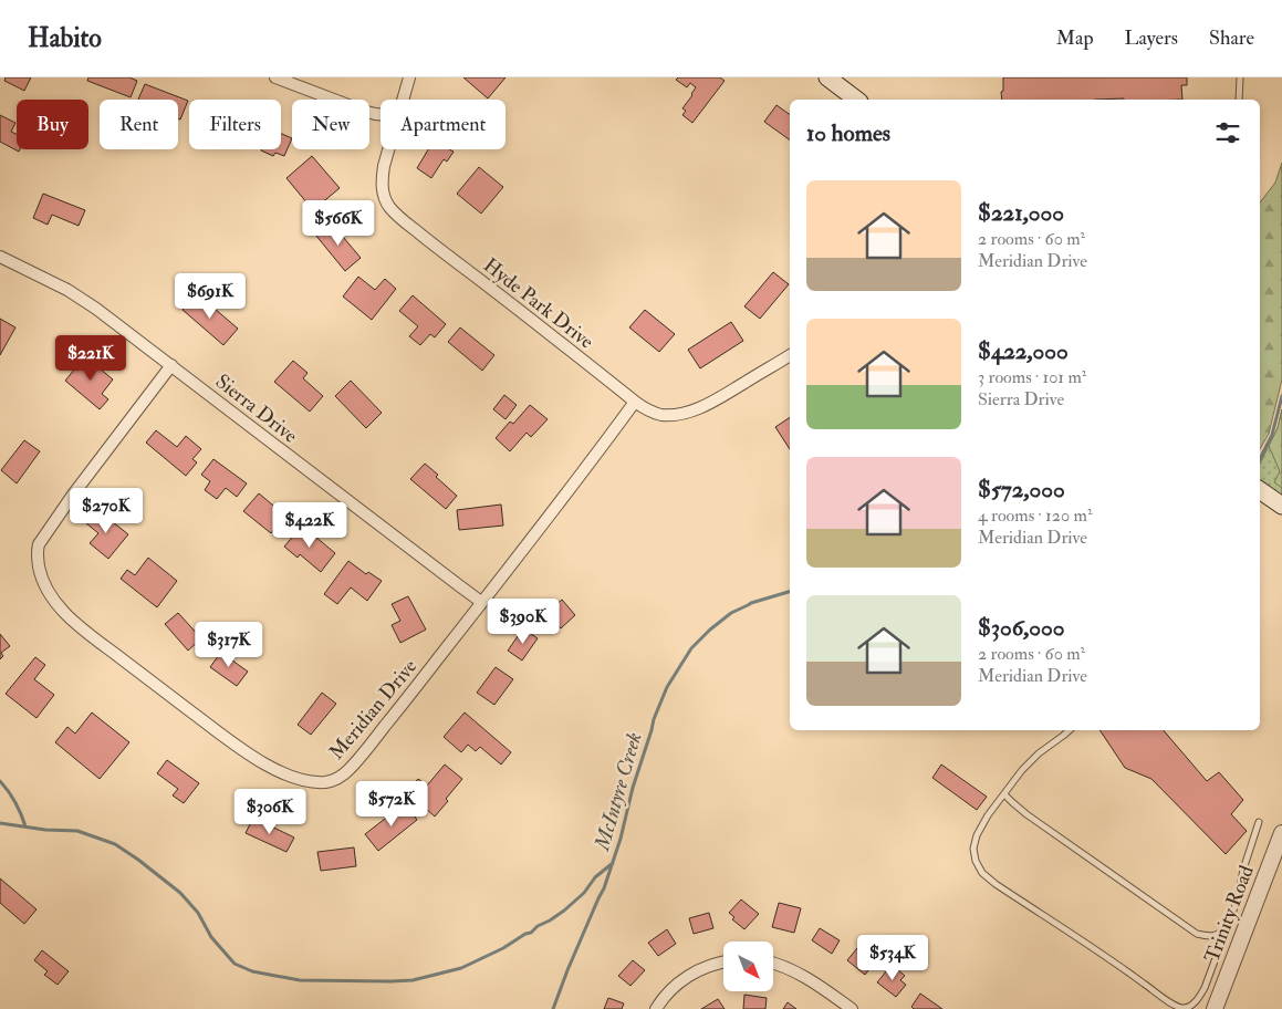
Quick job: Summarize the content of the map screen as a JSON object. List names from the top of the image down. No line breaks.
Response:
{"streets":{"street":["Hyde Park Drive","Sierra Drive","Meridian Drive","Trinity Road"]},"crossings":[["Hyde Park Drive","Meridian Drive"],["Sierra Drive","Meridian Drive"]],"water":["McIntyre Creek"],"north":"bottom right","page":{"header":"Habito","nav":["Map","Layers","Share"],"chip":["Buy","Rent","Filters","New","Apartment"],"heading":"10 homes","list":[{"name":"$221,000","note":"2 rooms · 60 m² · Meridian Drive"},{"name":"$422,000","note":"3 rooms · 101 m² · Sierra Drive"},{"name":"$572,000","note":"4 rooms · 120 m² · Meridian Drive"},{"name":"$306,000","note":"2 rooms · 60 m² · Meridian Drive"}],"price":["$566K","$691K","$221K","$270K","$422K","$390K","$317K","$572K","$306K","$534K"]}}
